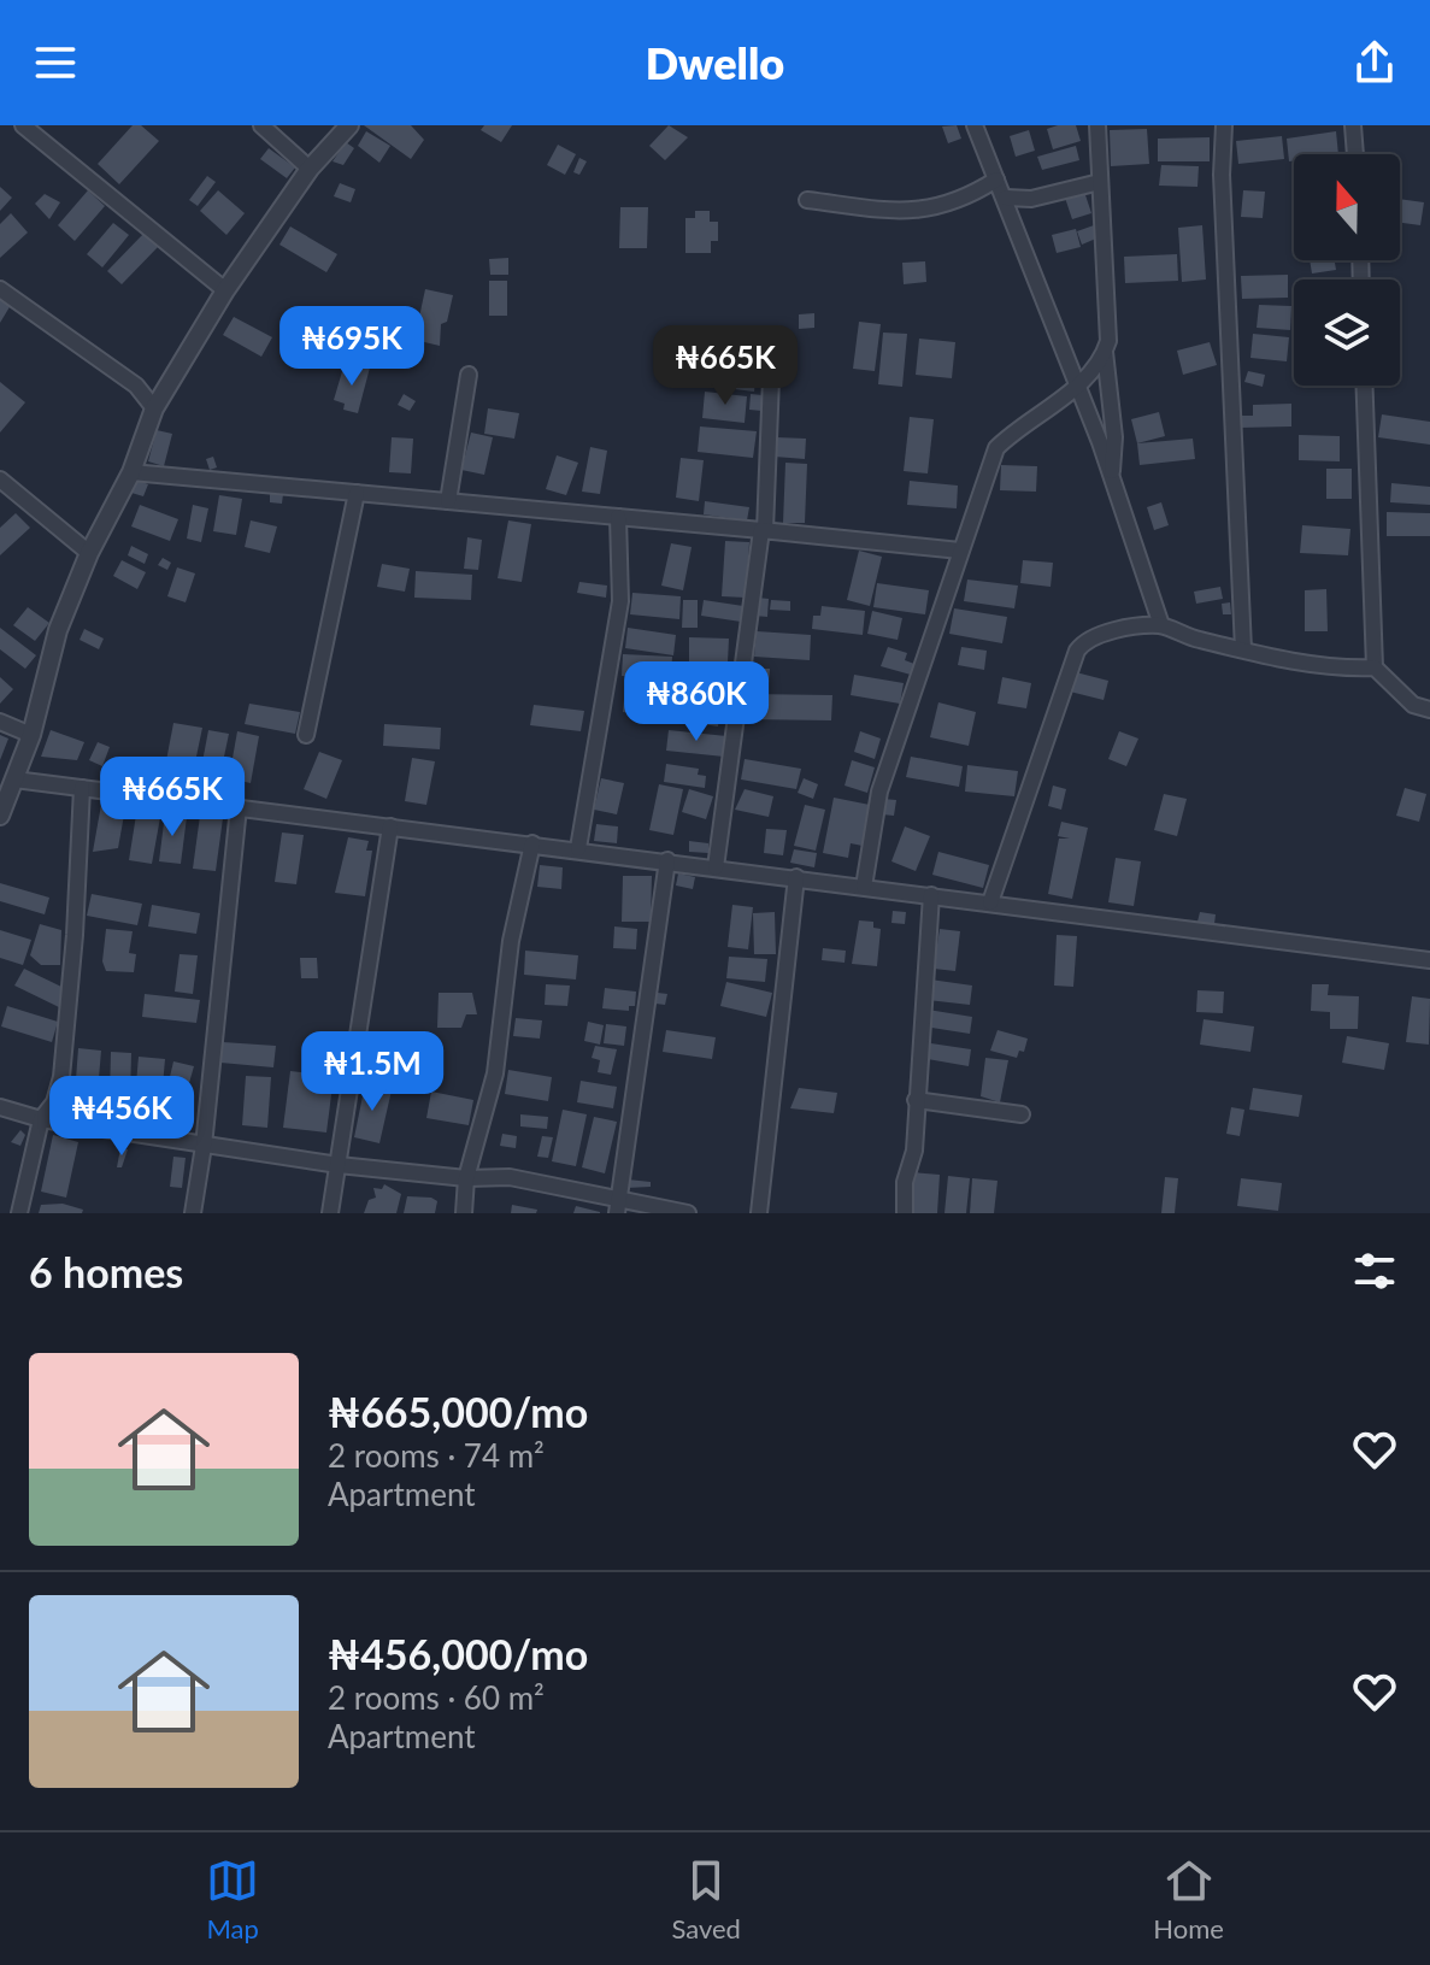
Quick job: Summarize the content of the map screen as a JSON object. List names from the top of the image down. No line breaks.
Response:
{"north":"top","page":{"header":"Dwello","price":["₦695K","₦665K","₦860K","₦665K","₦1.5M","₦456K"],"heading":"6 homes","list":[{"name":"₦665,000/mo","note":"2 rooms · 74 m² · Apartment"},{"name":"₦456,000/mo","note":"2 rooms · 60 m² · Apartment"}],"tabs":["Map","Saved","Home"]}}
